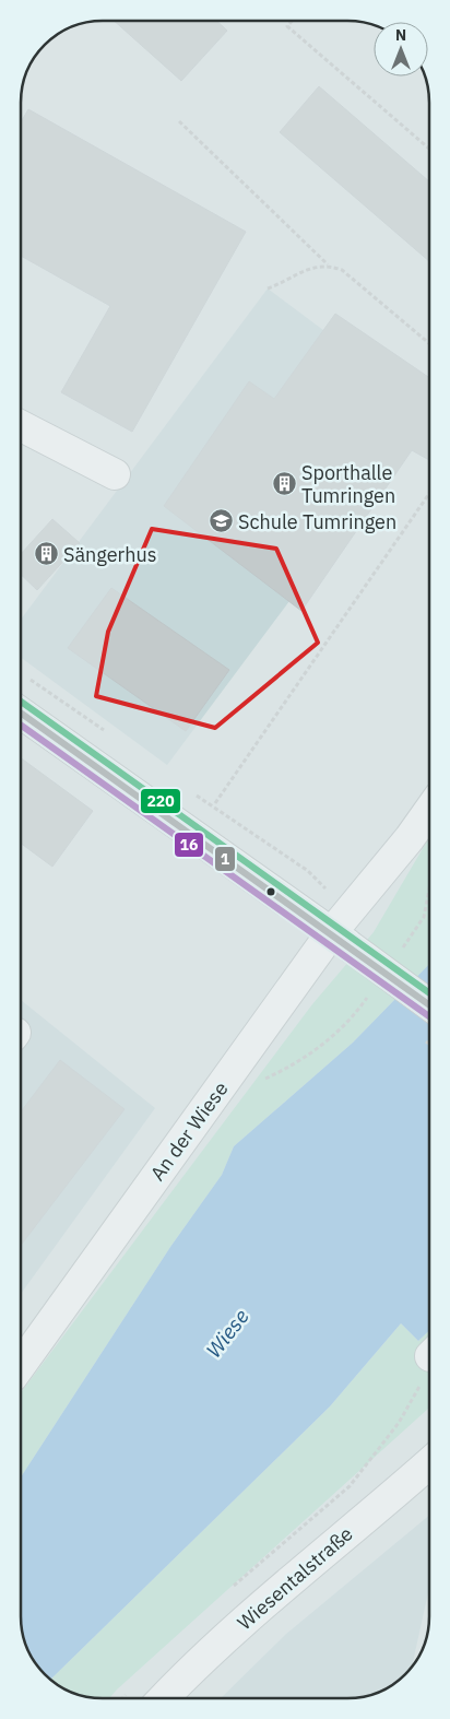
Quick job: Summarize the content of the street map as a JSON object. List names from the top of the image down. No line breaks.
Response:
{"streets":{"street":["An der Wiese","Wiesentalstraße"]},"water":["Wiese"],"places":{"building":["Sporthalle Tumringen","Sängerhus"],"school or university":["Schule Tumringen"]},"lines":["transit line 220","transit line 1","transit line 16"],"north":"top"}
